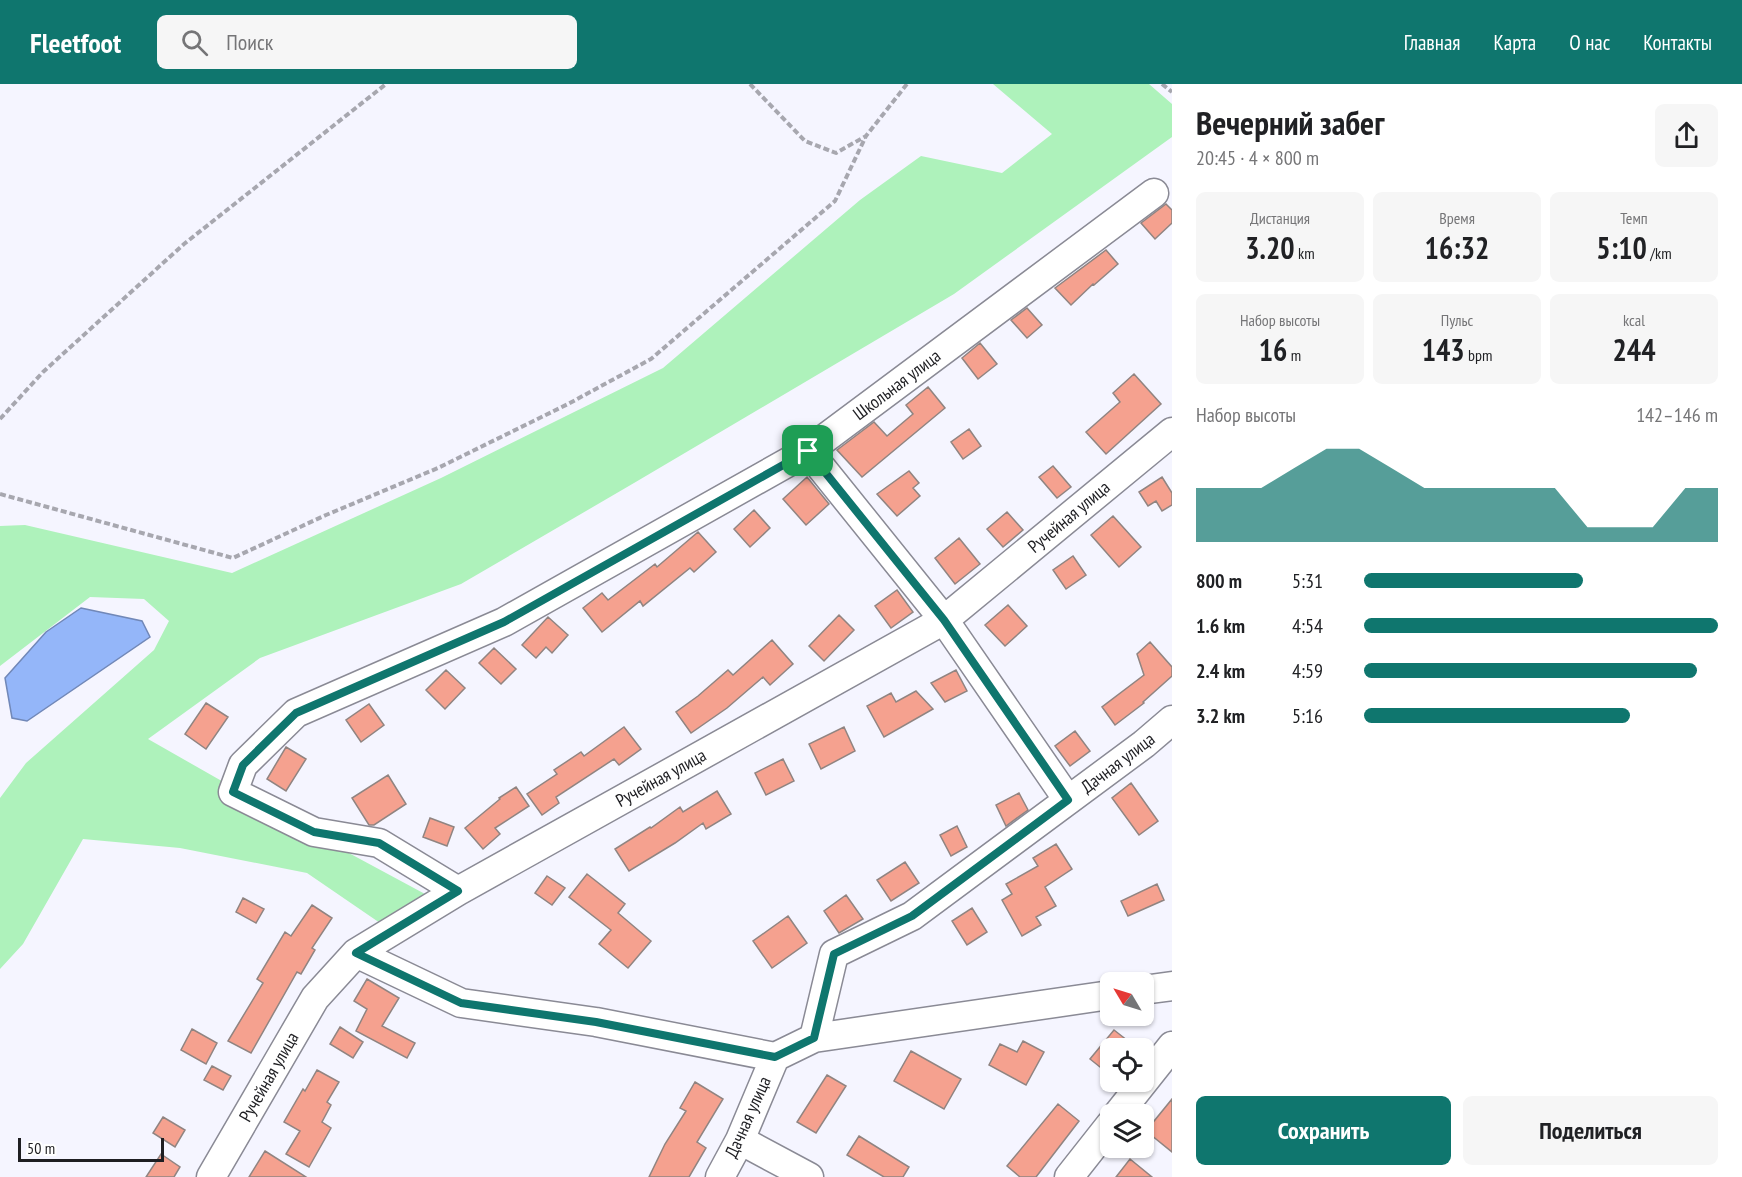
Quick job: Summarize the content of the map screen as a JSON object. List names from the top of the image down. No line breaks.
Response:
{"streets":{"street":["Школьная улица","Ручейная улица","Дачная улица"]},"crossings":[["Школьная улица","Ручейная улица"]],"scale_bar":"50 m","north":"top left","page":{"header":"Fleetfoot","search":"Поиск","nav":["Главная","Карта","О нас","Контакты"],"heading":["Вечерний забег","20:45 · 4 × 800 m"],"stats":[["Дистанция","3.20 km"],["Время","16:32"],["Темп","5:10 /km"],["Набор высоты","16 m"],["Пульс","143 bpm"],["kcal","244"]],"chart":["Набор высоты","142–146 m"],"list":[{"name":"800 m","note":"5:31"},{"name":"1.6 km","note":"4:54"},{"name":"2.4 km","note":"4:59"},{"name":"3.2 km","note":"5:16"}],"buttons":["Сохранить","Поделиться"],"scale":"50 m"}}
